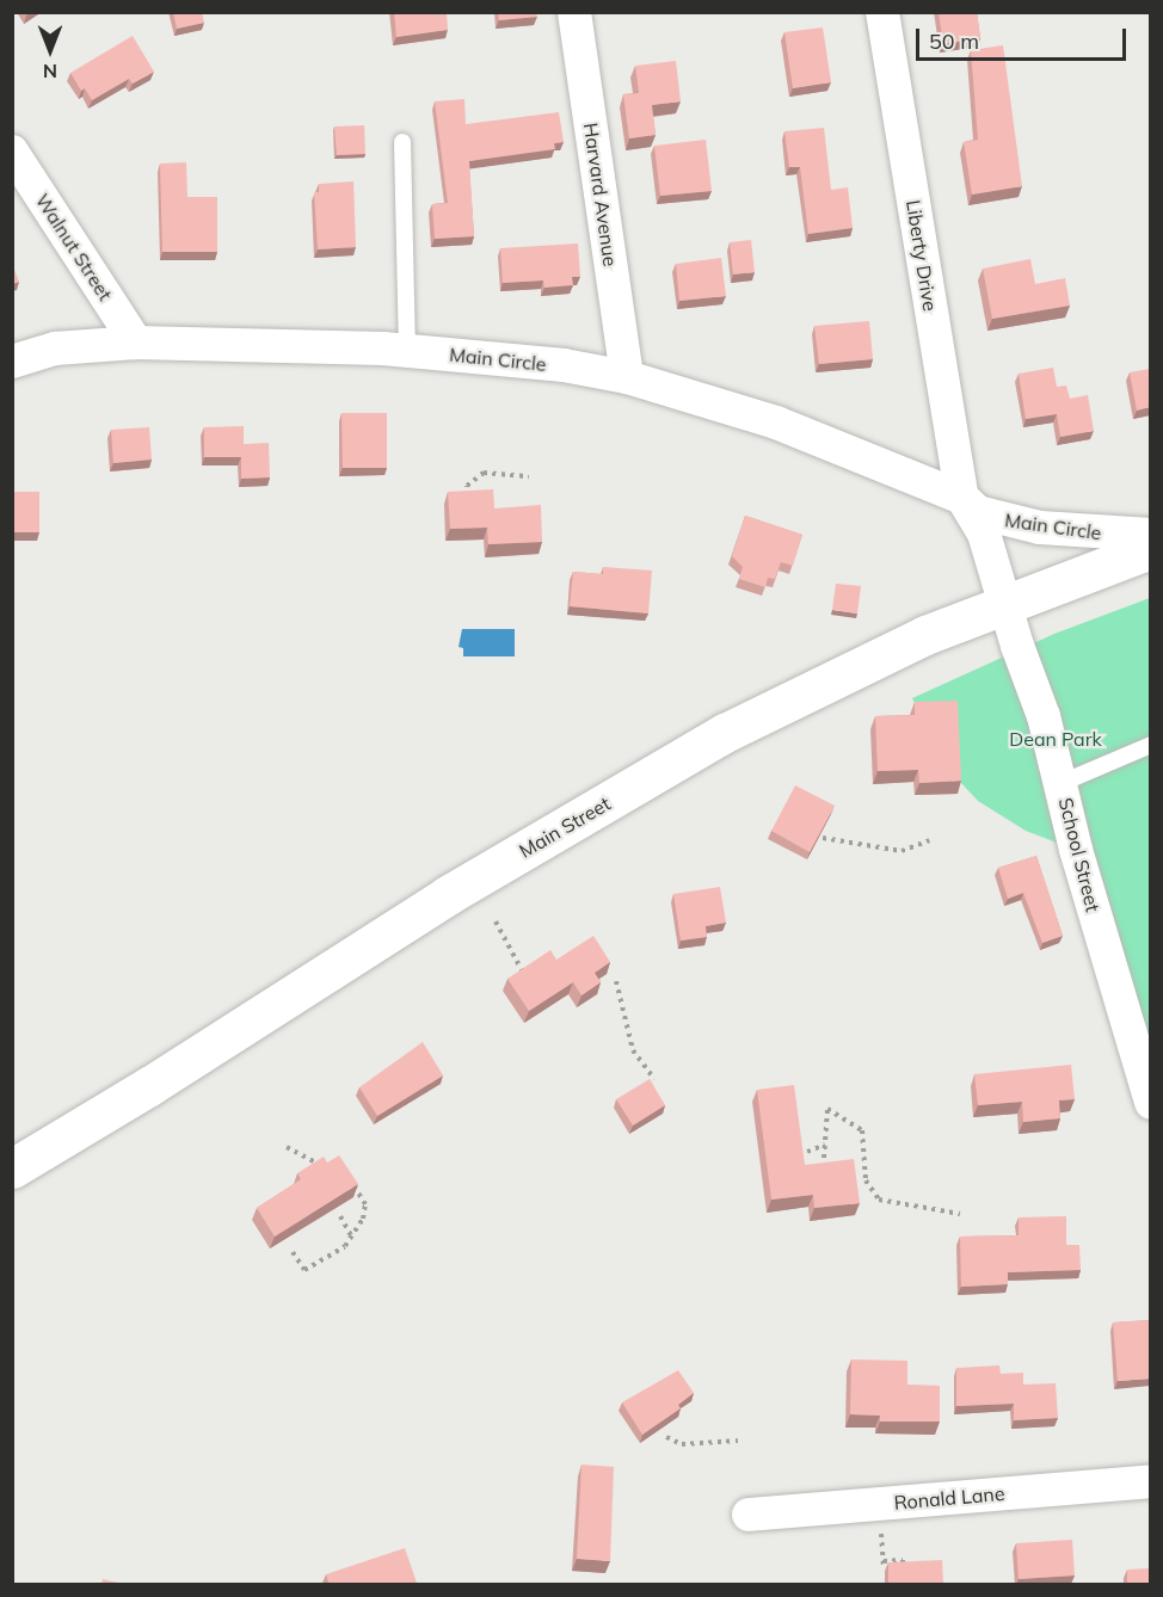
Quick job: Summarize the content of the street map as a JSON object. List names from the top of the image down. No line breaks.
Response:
{"streets":{"main road":["Main Street"],"street":["Harvard Avenue","Walnut Street","Liberty Drive","Main Circle","School Street","Ronald Lane"]},"crossings":[["Harvard Avenue","Main Circle"],["Walnut Street","Main Circle"],["Liberty Drive","Main Circle"],["Main Circle","Main Street"],["Main Circle","School Street"],["Main Street","School Street"]],"parks":["Dean Park"],"scale_bar":"50 m","north":"bottom"}
